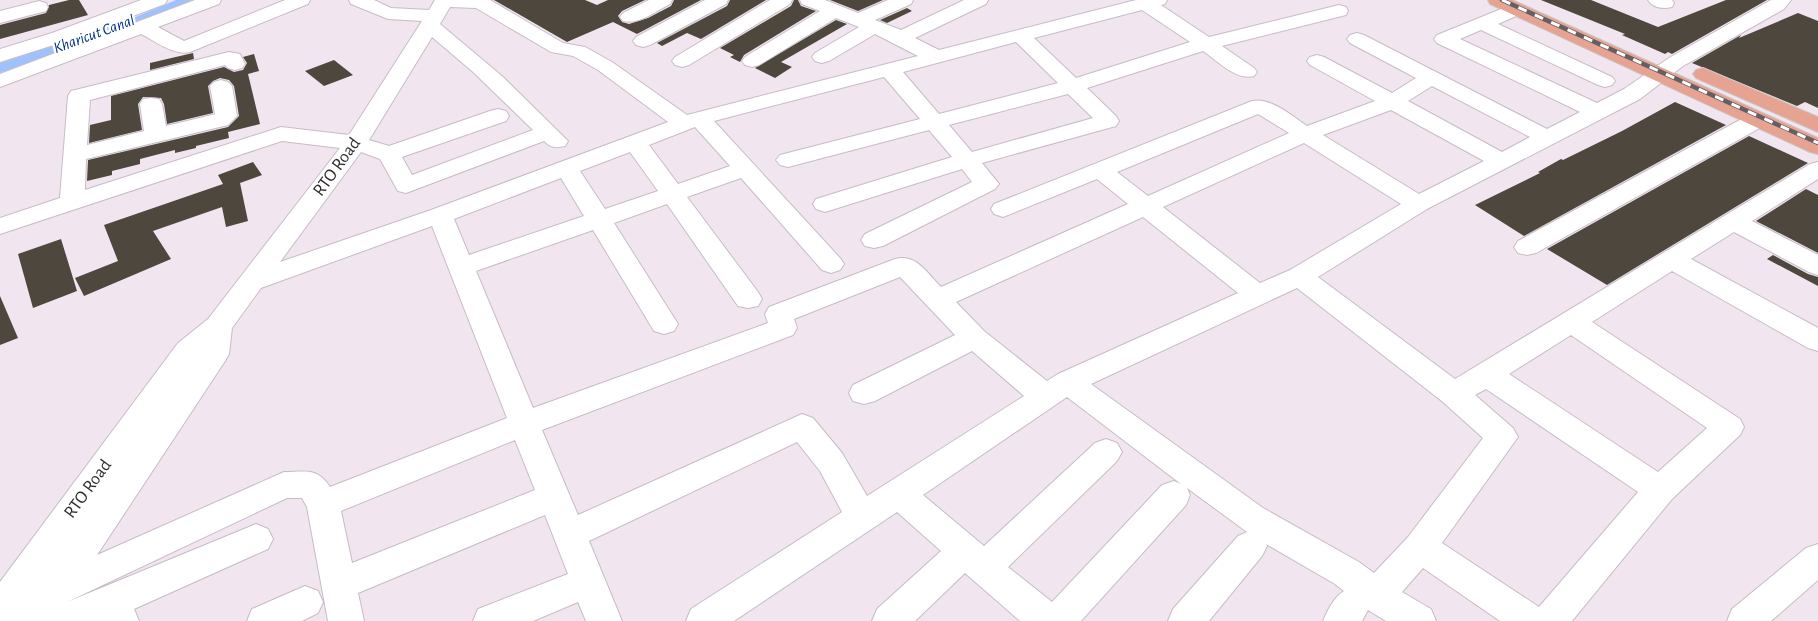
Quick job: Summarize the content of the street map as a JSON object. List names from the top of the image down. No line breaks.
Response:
{"streets":{"street":["RTO Road"]},"water":["Kharicut Canal"]}
